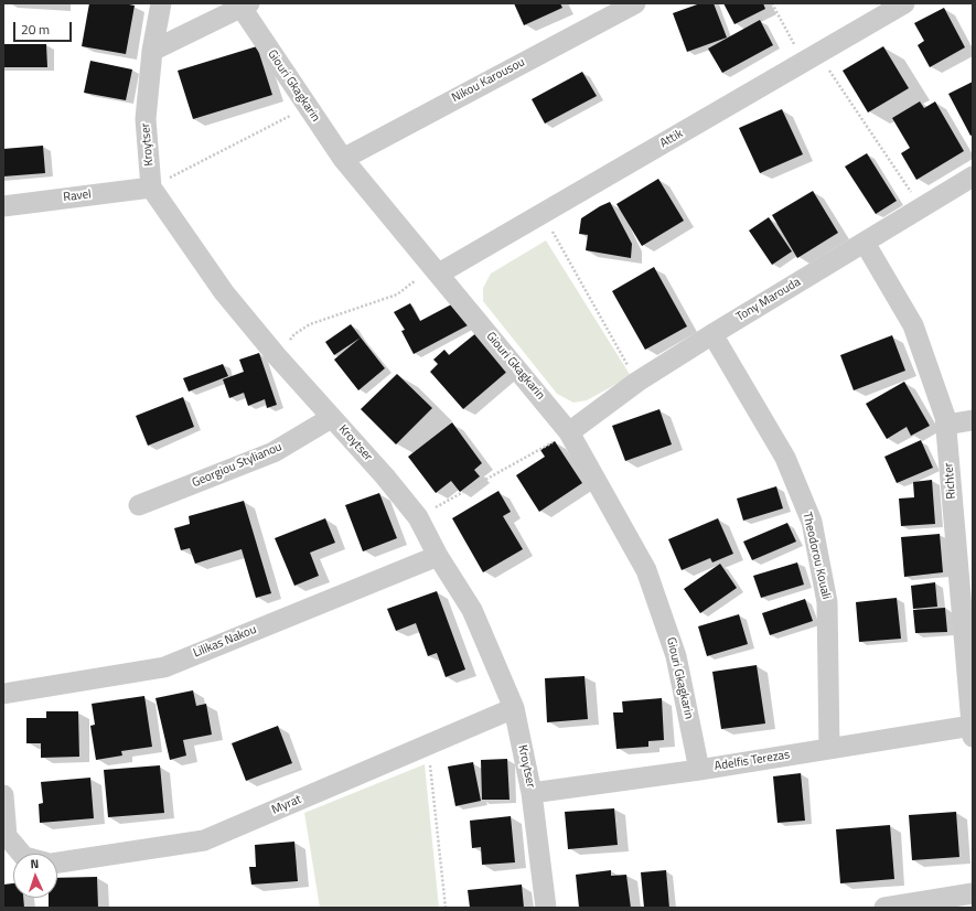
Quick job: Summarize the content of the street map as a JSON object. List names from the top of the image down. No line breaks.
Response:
{"streets":{"street":["Nikou Karousou","Giouri Gkagkarin","Attik","Kroytser","Ravel","Tony Marouda","Georgiou Stylianou","Richter","Theodorou Kouali","Lilikas Nakou","Adelfis Terezas","Myrat"]},"crossings":[["Nikou Karousou","Giouri Gkagkarin"],["Giouri Gkagkarin","Attik"],["Giouri Gkagkarin","Tony Marouda"],["Giouri Gkagkarin","Adelfis Terezas"],["Kroytser","Ravel"],["Kroytser","Georgiou Stylianou"],["Kroytser","Lilikas Nakou"],["Kroytser","Adelfis Terezas"],["Kroytser","Myrat"],["Tony Marouda","Richter"],["Tony Marouda","Theodorou Kouali"],["Richter","Adelfis Terezas"],["Theodorou Kouali","Adelfis Terezas"]],"scale_bar":"20 m","north":"top"}
